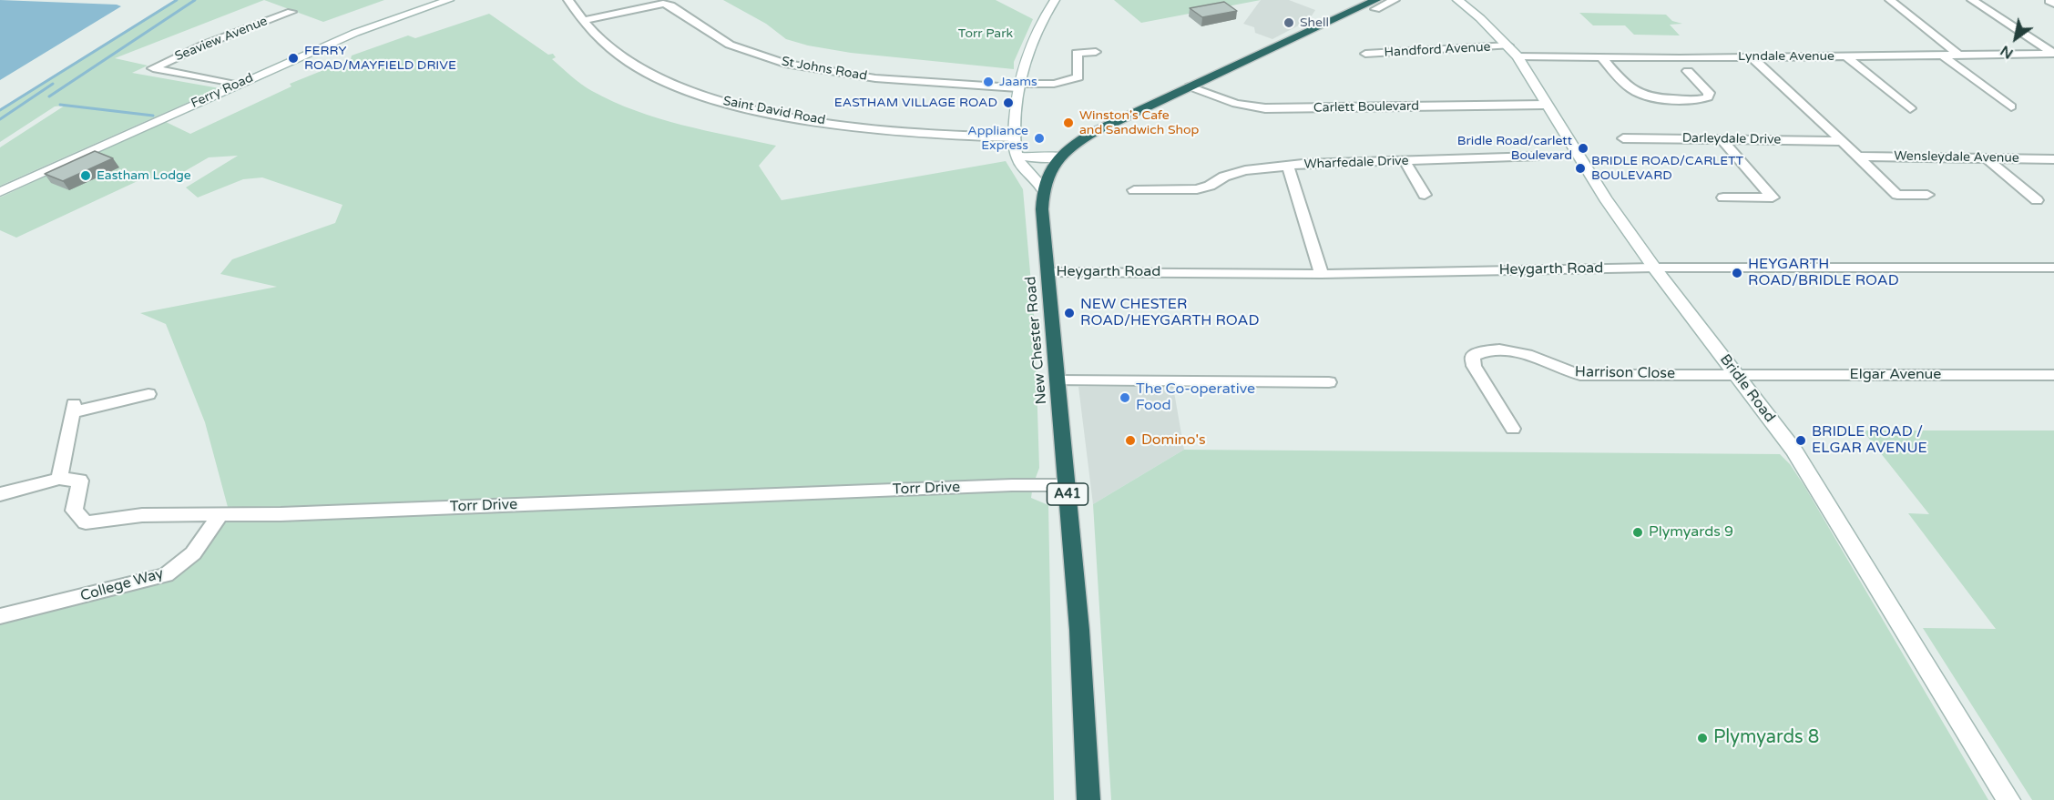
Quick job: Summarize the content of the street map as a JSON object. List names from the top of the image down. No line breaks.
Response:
{"streets":{"highway":["New Chester Road","A41"],"street":["Seaview Avenue","Handford Avenue","Lyndale Avenue","St Johns Road","Ferry Road","Carlett Boulevard","Saint David Road","Darleydale Drive","Wensleydale Avenue","Wharfedale Drive","Heygarth Road","Harrison Close","Elgar Avenue","Bridle Road","Torr Drive","College Way"]},"crossings":[["Seaview Avenue","Ferry Road"],["Handford Avenue","Bridle Road"],["Lyndale Avenue","Bridle Road"],["St Johns Road","Saint David Road"],["Carlett Boulevard","Bridle Road"],["Wharfedale Drive","Heygarth Road"],["Heygarth Road","New Chester Road"],["Heygarth Road","Bridle Road"],["New Chester Road","Torr Drive"],["Harrison Close","Elgar Avenue"],["Harrison Close","Bridle Road"],["Elgar Avenue","Bridle Road"],["Torr Drive","College Way"]],"parks":["Torr Park"],"places":["Shell","FERRY ROAD/MAYFIELD DRIVE","Jaams","EASTHAM VILLAGE ROAD","Winston's Cafe and Sandwich Shop","Appliance Express","Bridle Road/carlett Boulevard","BRIDLE ROAD/CARLETT BOULEVARD","Eastham Lodge","HEYGARTH ROAD/BRIDLE ROAD","NEW CHESTER ROAD/HEYGARTH ROAD","The Co-operative Food","Domino's","BRIDLE ROAD / ELGAR AVENUE","Plymyards 9","Plymyards 8"],"north":"bottom left"}
